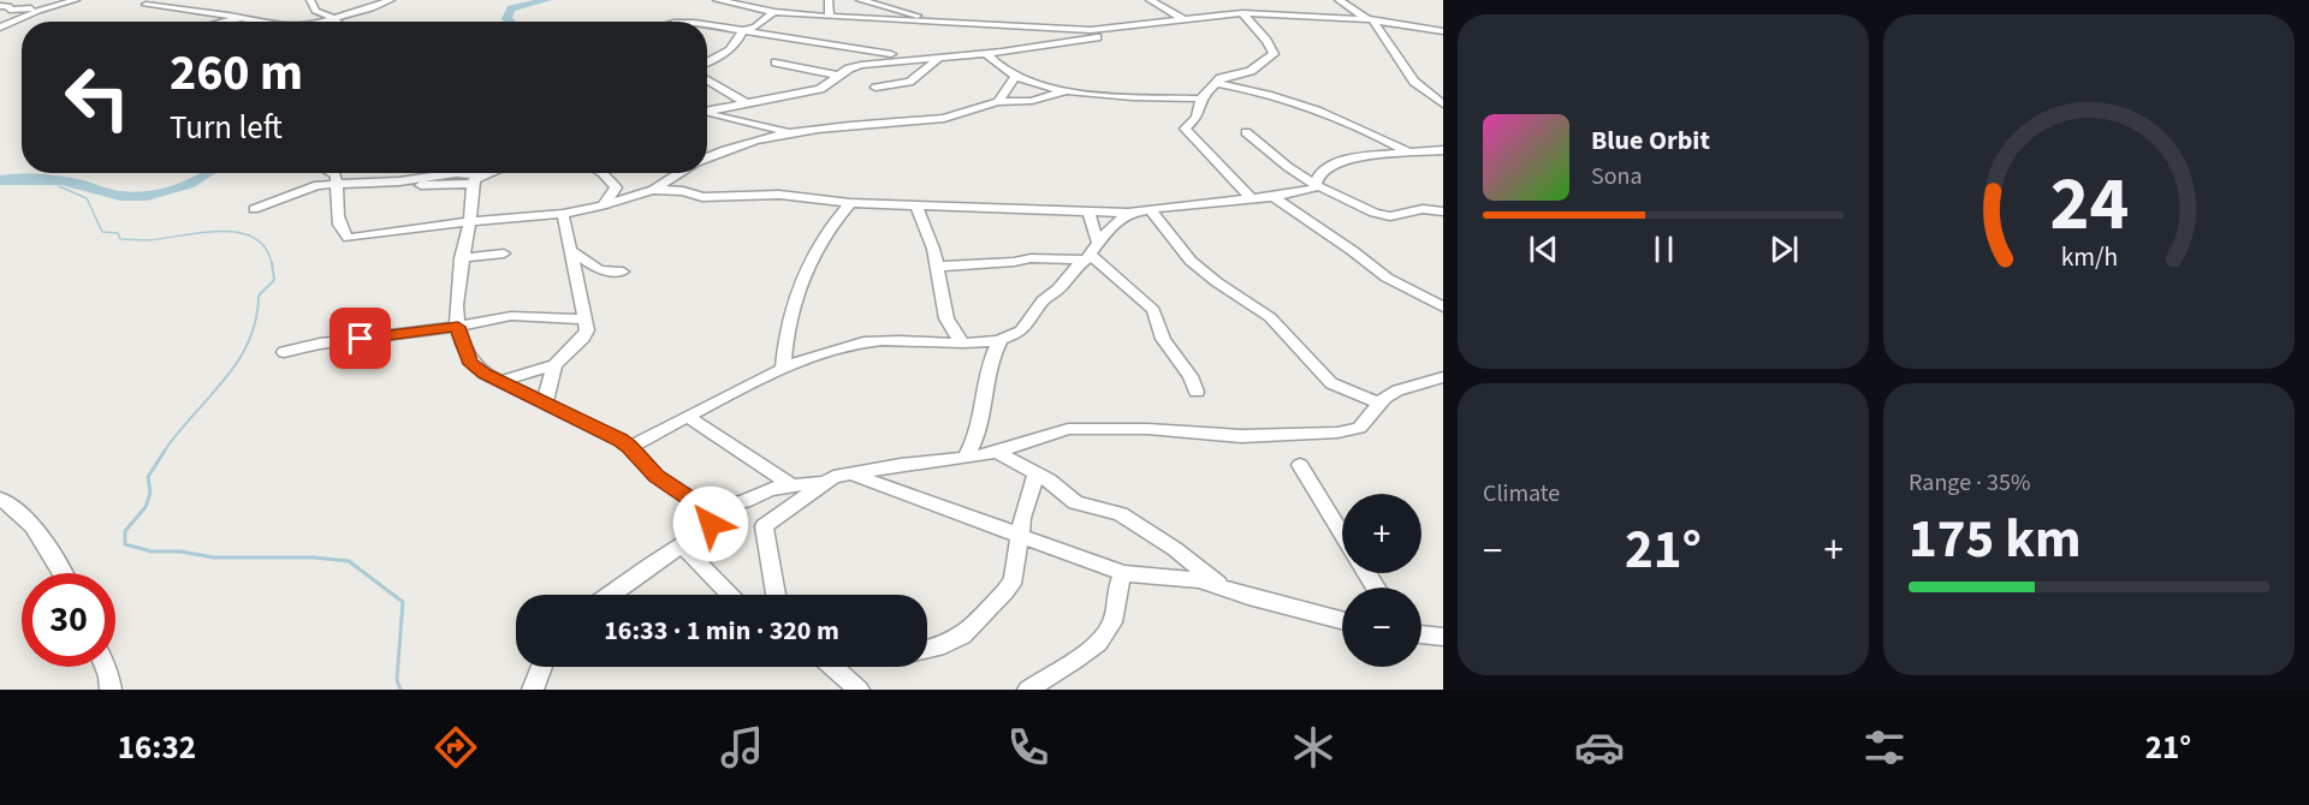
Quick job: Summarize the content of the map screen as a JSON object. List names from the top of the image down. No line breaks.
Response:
{"page":{"turn":["260 m","Turn left"],"song":["Blue Orbit","Sona"],"tile":["Climate",["Range · 35%","175 km"]],"map_buttons":["+","−"],"heat":["−","21°","+"],"limit":"30","trip":"16:33 · 1 min · 320 m","tabs":["16:32","21°"],"gauge":["24","km/h"]}}
